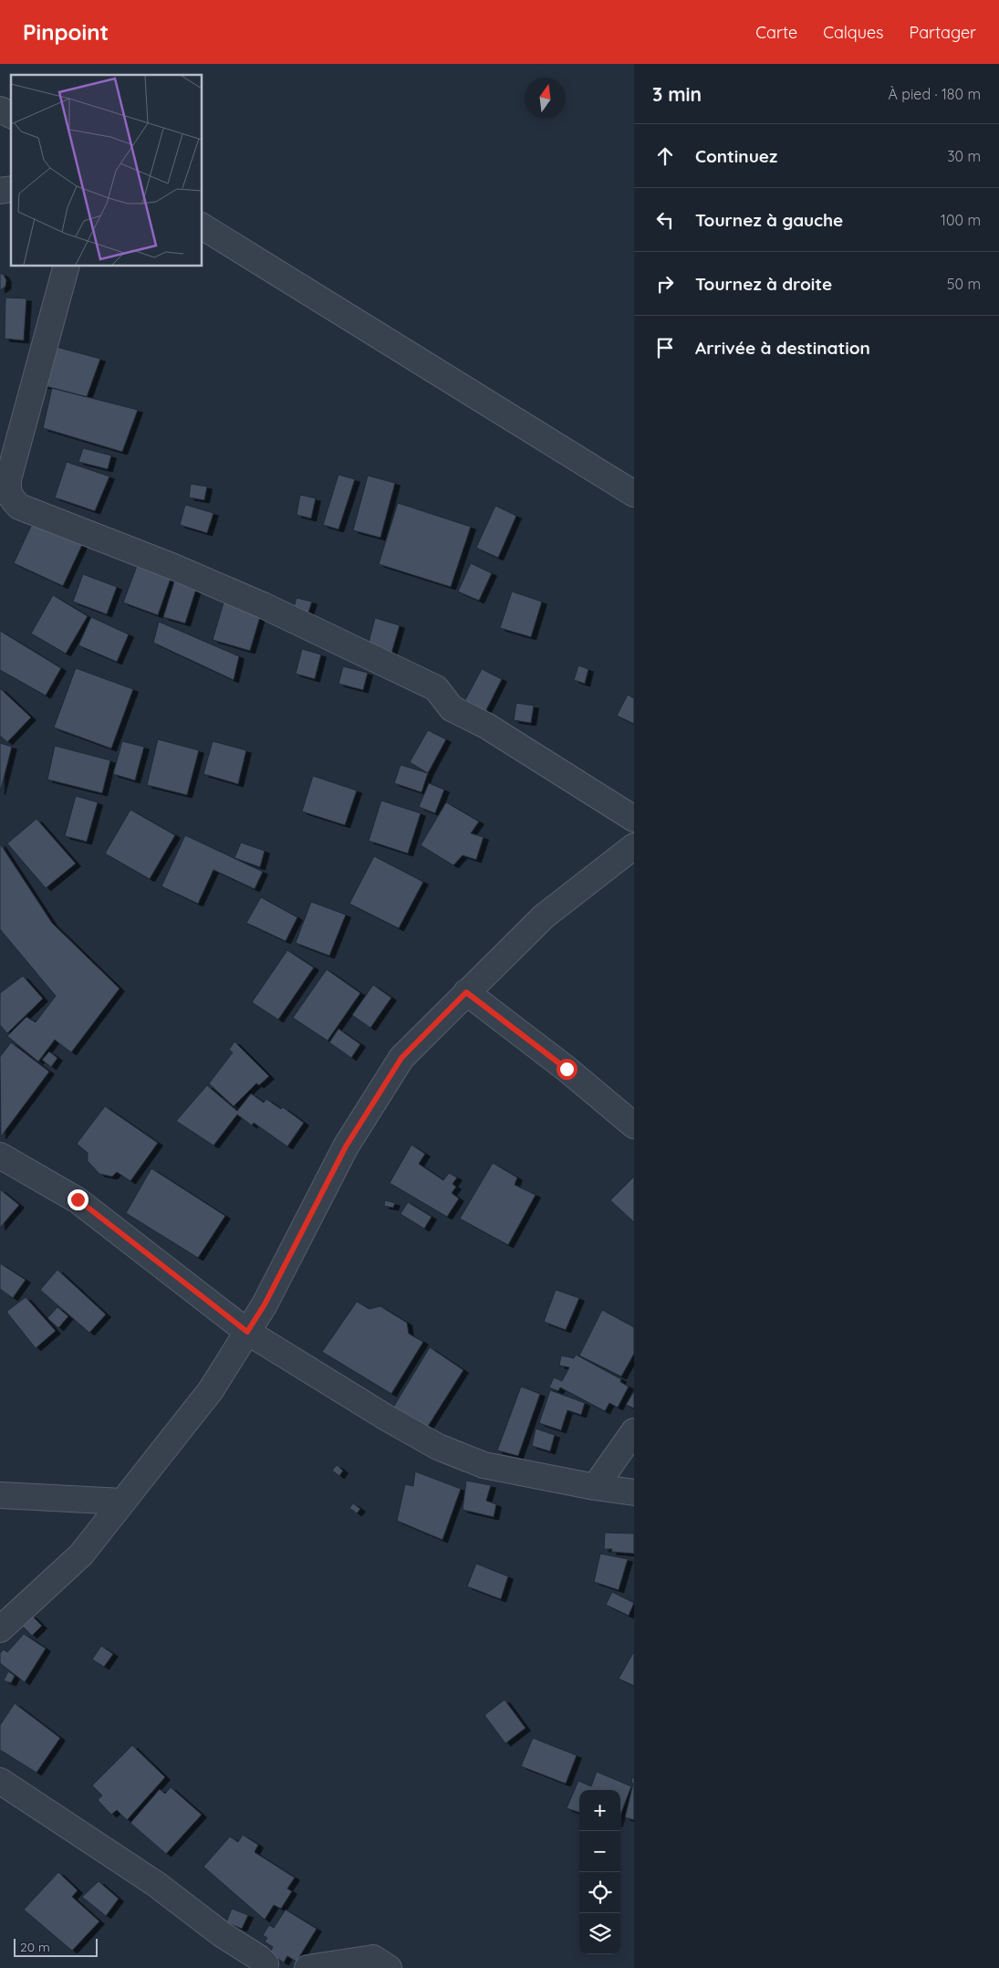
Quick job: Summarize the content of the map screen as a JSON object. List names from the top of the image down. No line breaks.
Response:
{"scale_bar":"20 m","north":"top","page":{"header":"Pinpoint","nav":["Carte","Calques","Partager"],"heading":["3 min","À pied · 180 m"],"list":[["Continuez","30 m"],["Tournez à gauche","100 m"],["Tournez à droite","50 m"],"Arrivée à destination"],"map_buttons":["+","−"],"scale":"20 m"}}
